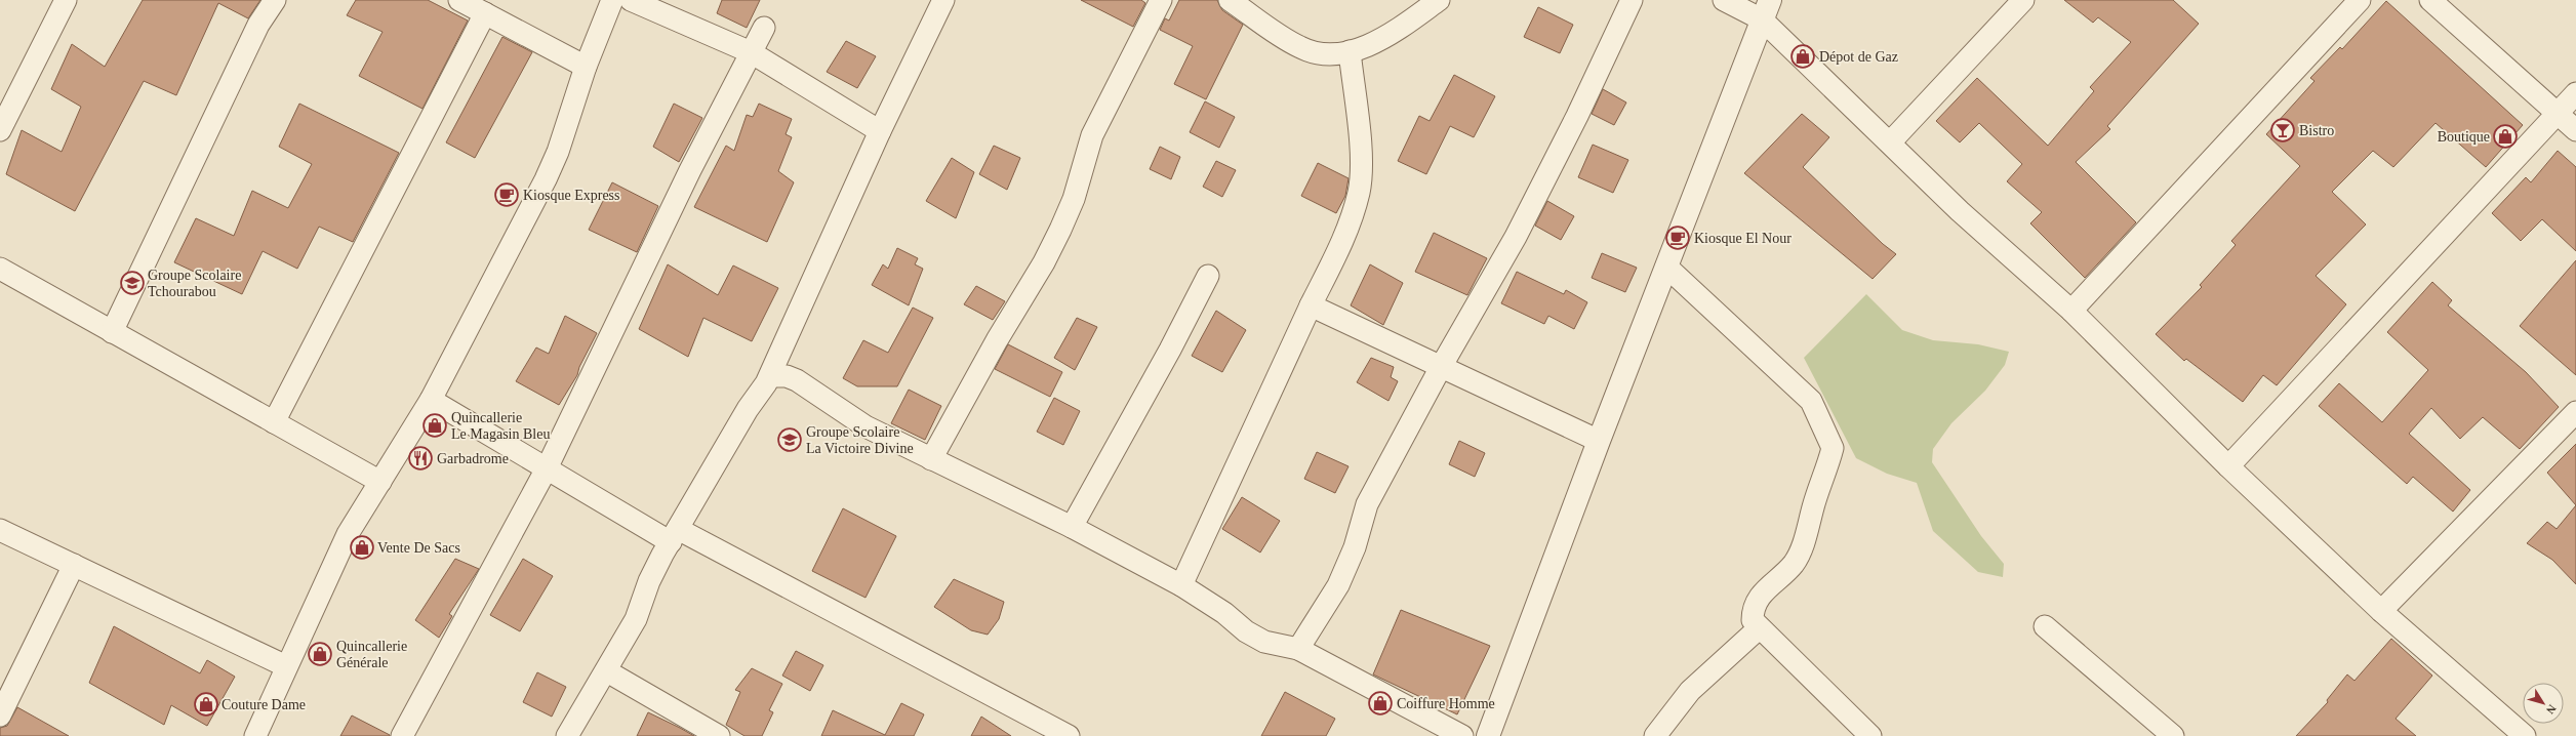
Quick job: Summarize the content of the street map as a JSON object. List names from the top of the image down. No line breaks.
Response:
{"places":{"shop":["Dépot de Gaz","Boutique","Quincallerie Le Magasin Bleu","Vente De Sacs","Quincallerie Générale","Coiffure Homme","Couture Dame"],"bar":["Bistro"],"cafe":["Kiosque Express","Kiosque El Nour"],"school or university":["Groupe Scolaire Tchourabou","Groupe Scolaire La Victoire Divine"],"restaurant":["Garbadrome"]},"north":"bottom right"}
